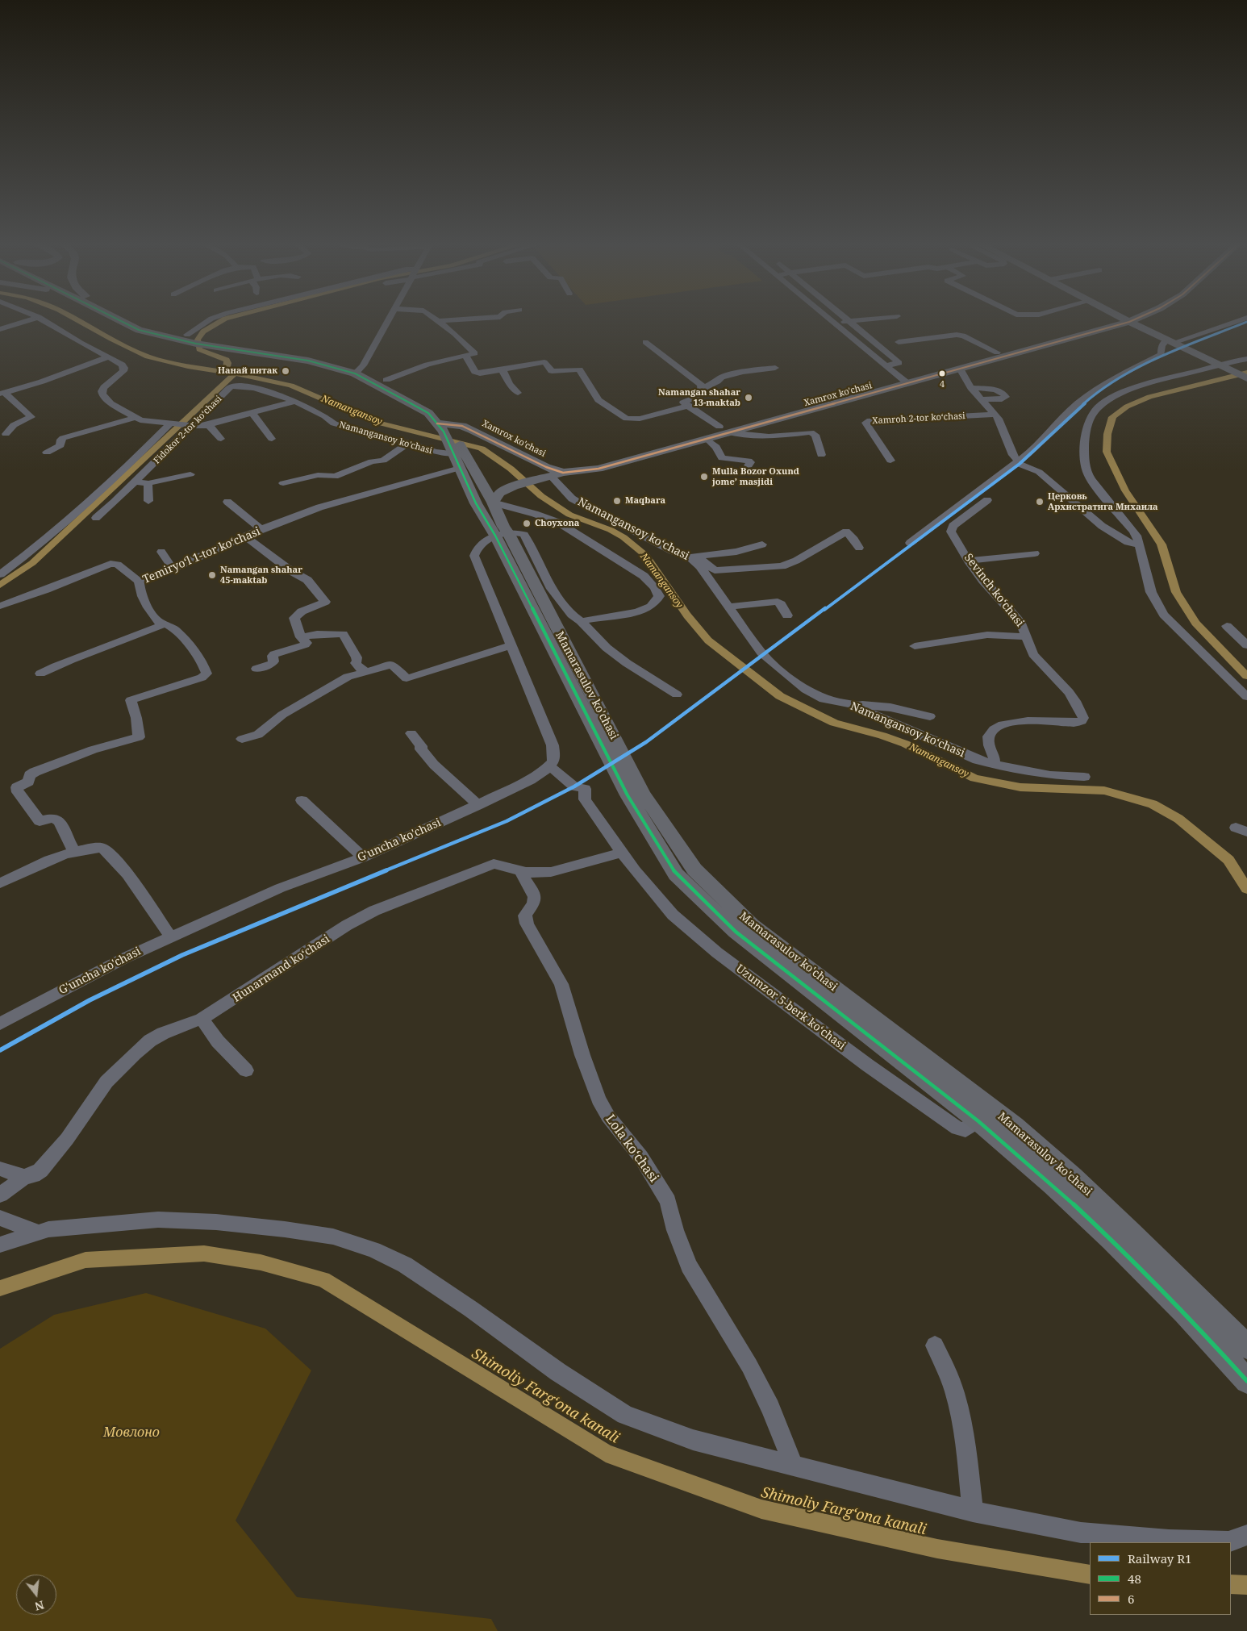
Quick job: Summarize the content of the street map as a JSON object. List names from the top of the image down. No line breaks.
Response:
{"streets":{"main road":["Xamrox ko'chasi","Mamarasulov ko'chasi"],"street":["Xamroh 2-tor koʻchasi","Fidokor 2-tor koʻchasi","Namangansoy ko'chasi","Namangansoy koʻchasi","Temiryoʻl 1-tor koʻchasi","Sevinch koʻchasi","G'uncha ko'chasi","Hunarmand koʻchasi","Uzumzor 5-berk koʻchasi","Lola koʻchasi"]},"crossings":[["Fidokor 2-tor koʻchasi","Namangansoy ko'chasi"],["Namangansoy ko'chasi","Temiryoʻl 1-tor koʻchasi"],["Namangansoy ko'chasi","Mamarasulov ko'chasi"],["Namangansoy koʻchasi","Sevinch koʻchasi"],["Temiryoʻl 1-tor koʻchasi","Mamarasulov ko'chasi"],["Mamarasulov ko'chasi","Uzumzor 5-berk koʻchasi"],["G'uncha ko'chasi","Uzumzor 5-berk koʻchasi"],["Hunarmand koʻchasi","Uzumzor 5-berk koʻchasi"],["Hunarmand koʻchasi","Lola koʻchasi"]],"water":["Namangansoy","Shimoliy Fargʻona kanali"],"parks":["Мовлоно"],"places":["Нанай питак","4","Namangan shahar 13-maktab","Mulla Bozor Oxund jome’ masjidi","Maqbara","Церковь Архистратига Михаила","Choyxona","Namangan shahar 45-maktab"],"lines":["transit line 48","transit line 6","rail line R1"],"legend":["Railway R1","48","6"],"north":"bottom"}
